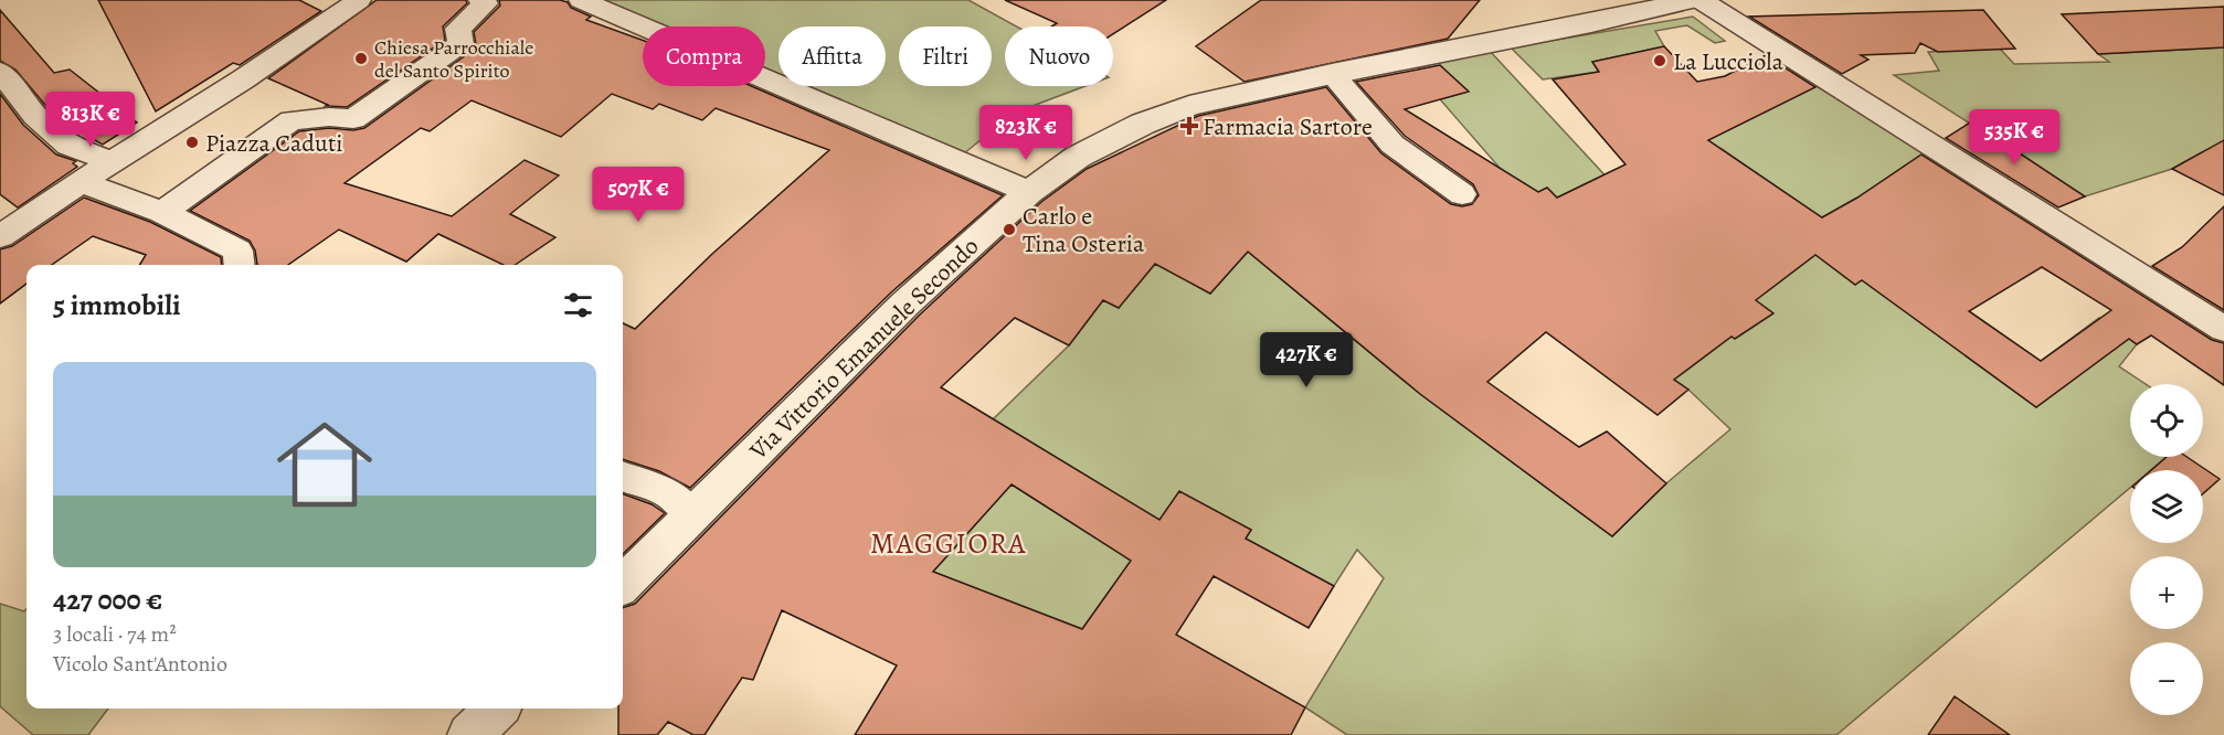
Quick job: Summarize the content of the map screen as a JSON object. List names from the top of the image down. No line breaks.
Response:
{"streets":{"street":["Via Vittorio Emanuele Secondo"]},"districts":["MAGGIORA"],"places":{"other":["Chiesa Parrocchiale del Santo Spirito","La Lucciola","Piazza Caduti","Carlo e Tina Osteria"],"health":["Farmacia Sartore"]},"page":{"chip":["Compra","Affitta","Filtri","Nuovo"],"price":["813K €","823K €","535K €","507K €","427K €"],"heading":"5 immobili","list":[{"name":"427 000 €","note":"3 locali · 74 m² · Vicolo Sant'Antonio"}],"map_buttons":["+","−"]}}
